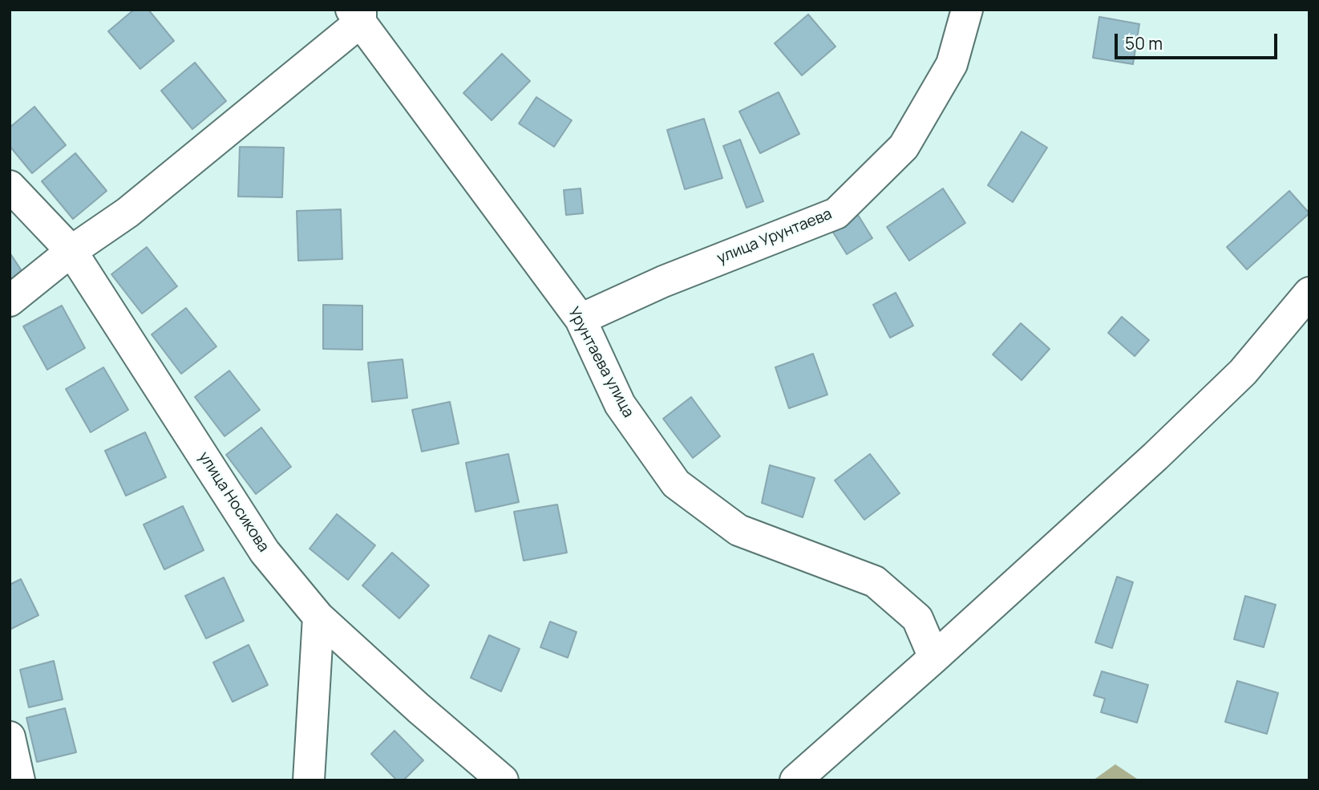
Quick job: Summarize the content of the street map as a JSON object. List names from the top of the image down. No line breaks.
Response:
{"streets":{"street":["улица Урунтаева","Урунтаева улица","улица Носикова"]},"crossings":[["улица Урунтаева","Урунтаева улица"]],"scale_bar":"50 m"}
